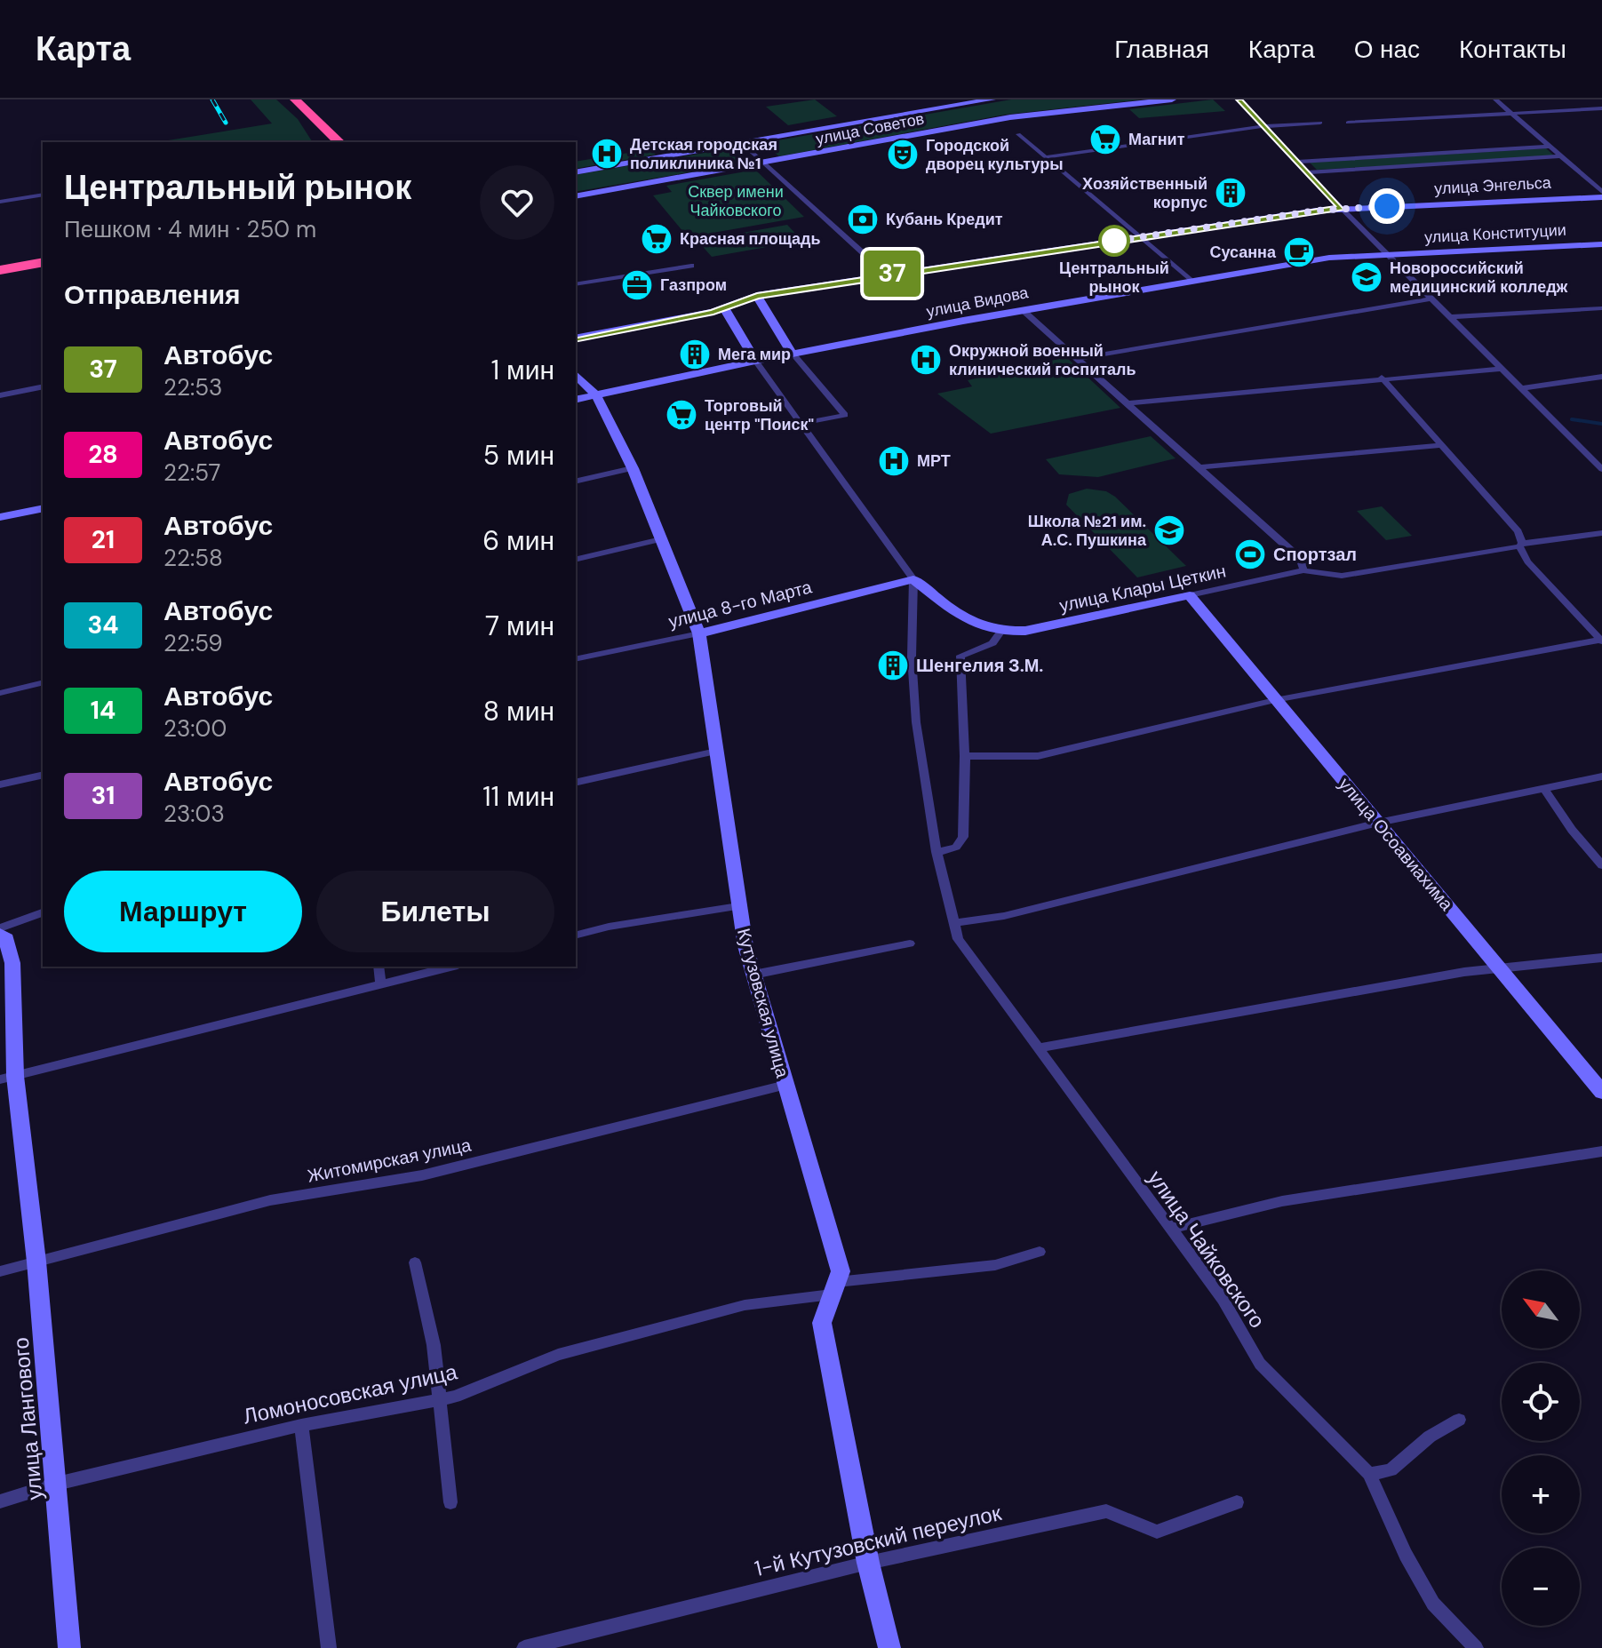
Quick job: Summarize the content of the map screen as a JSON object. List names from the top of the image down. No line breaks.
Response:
{"streets":{"street":["улица Советов","улица Энгельса","улица Конституции","улица Видова","улица Клары Цеткин","улица 8-го Марта","улица Осоавиахима","Кутузовская улица","Житомирская улица","улица Чайковского","Ломоносовская улица","улица Лангового","1-й Кутузовский переулок"]},"crossings":[["улица Конституции","улица Видова"],["улица Видова","Кутузовская улица"],["улица Клары Цеткин","улица 8-го Марта"],["улица Клары Цеткин","улица Осоавиахима"],["улица Клары Цеткин","улица Чайковского"],["улица 8-го Марта","Кутузовская улица"],["улица 8-го Марта","улица Чайковского"],["Кутузовская улица","Житомирская улица"],["Кутузовская улица","Ломоносовская улица"],["Кутузовская улица","1-й Кутузовский переулок"],["Житомирская улица","улица Лангового"],["Ломоносовская улица","улица Лангового"]],"parks":["Сквер имени Чайковского"],"places":{"supermarket":["Магнит","Красная площадь","Торговый центр \"Поиск\""],"hospital":["Детская городская поликлиника №1","Окружной военный клинический госпиталь","МРТ"],"theatre":["Городской дворец культуры"],"building":["Хозяйственный корпус","Мега мир","Шенгелия З.М."],"bank":["Кубань Кредит"],"other":["Центральный рынок"],"cafe":["Сусанна"],"school or university":["Новороссийский медицинский колледж","Школа №21 им. А.С. Пушкина"],"office":["Газпром"],"sports":["Спортзал"]},"lines":["bus line 37"],"north":"top left","page":{"header":"Карта","nav":["Главная","Карта","О нас","Контакты"],"on_map":"37","heading":[["Центральный рынок","Пешком · 4 мин · 250 m"],"Отправления"],"list":[{"mark":"37","name":"Автобус","note":"22:53","value":"1 мин"},{"mark":"28","name":"Автобус","note":"22:57","value":"5 мин"},{"mark":"21","name":"Автобус","note":"22:58","value":"6 мин"},{"mark":"34","name":"Автобус","note":"22:59","value":"7 мин"},{"mark":"14","name":"Автобус","note":"23:00","value":"8 мин"},{"mark":"31","name":"Автобус","note":"23:03","value":"11 мин"}],"buttons":["Маршрут","Билеты"],"map_buttons":["+","−"]}}
